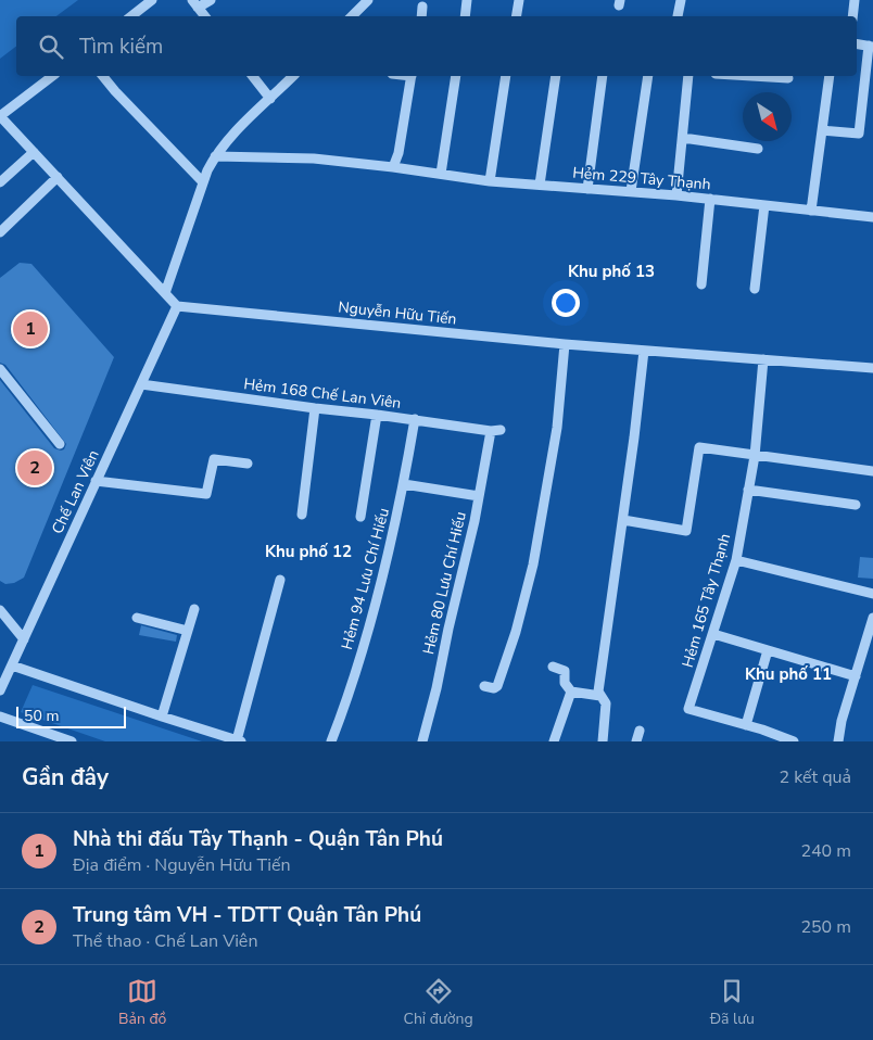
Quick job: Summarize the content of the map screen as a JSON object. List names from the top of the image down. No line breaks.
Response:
{"streets":{"street":["Hẻm 229 Tây Thạnh","Nguyễn Hữu Tiến","Hẻm 168 Chế Lan Viên","Chế Lan Viên","Hẻm 94 Lưu Chí Hiếu","Hẻm 80 Lưu Chí Hiếu","Hẻm 165 Tây Thạnh"]},"crossings":[["Nguyễn Hữu Tiến","Chế Lan Viên"],["Nguyễn Hữu Tiến","Hẻm 165 Tây Thạnh"],["Hẻm 168 Chế Lan Viên","Chế Lan Viên"],["Hẻm 168 Chế Lan Viên","Hẻm 94 Lưu Chí Hiếu"],["Hẻm 168 Chế Lan Viên","Hẻm 80 Lưu Chí Hiếu"]],"districts":["Khu phố 13","Khu phố 12","Khu phố 11"],"scale_bar":"50 m","north":"bottom right","page":{"search":"Tìm kiếm","pins":["1","2"],"scale":"50 m","heading":["Gần đây","2 kết quả"],"list":[{"mark":"1","name":"Nhà thi đấu Tây Thạnh - Quận Tân Phú","note":"Địa điểm · Nguyễn Hữu Tiến","value":"240 m"},{"mark":"2","name":"Trung tâm VH - TDTT Quận Tân Phú","note":"Thể thao · Chế Lan Viên","value":"250 m"}],"nav":["Bản đồ","Chỉ đường","Đã lưu"]}}
